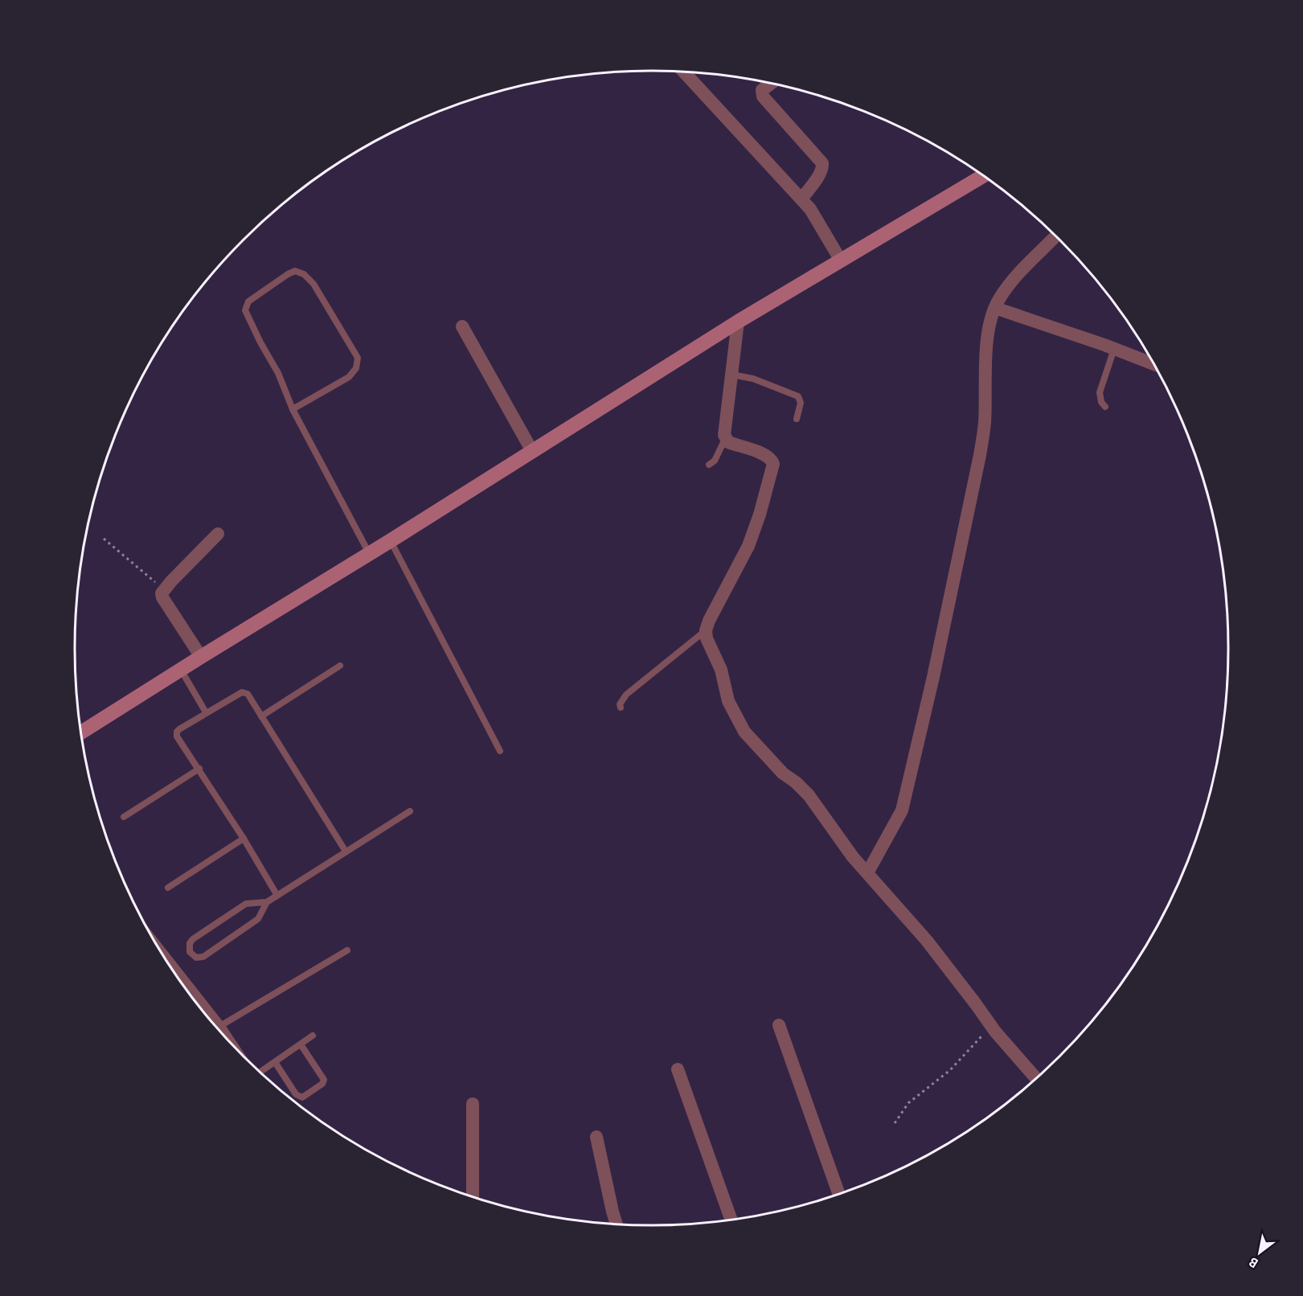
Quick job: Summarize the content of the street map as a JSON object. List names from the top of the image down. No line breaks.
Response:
{"north":"bottom left"}
